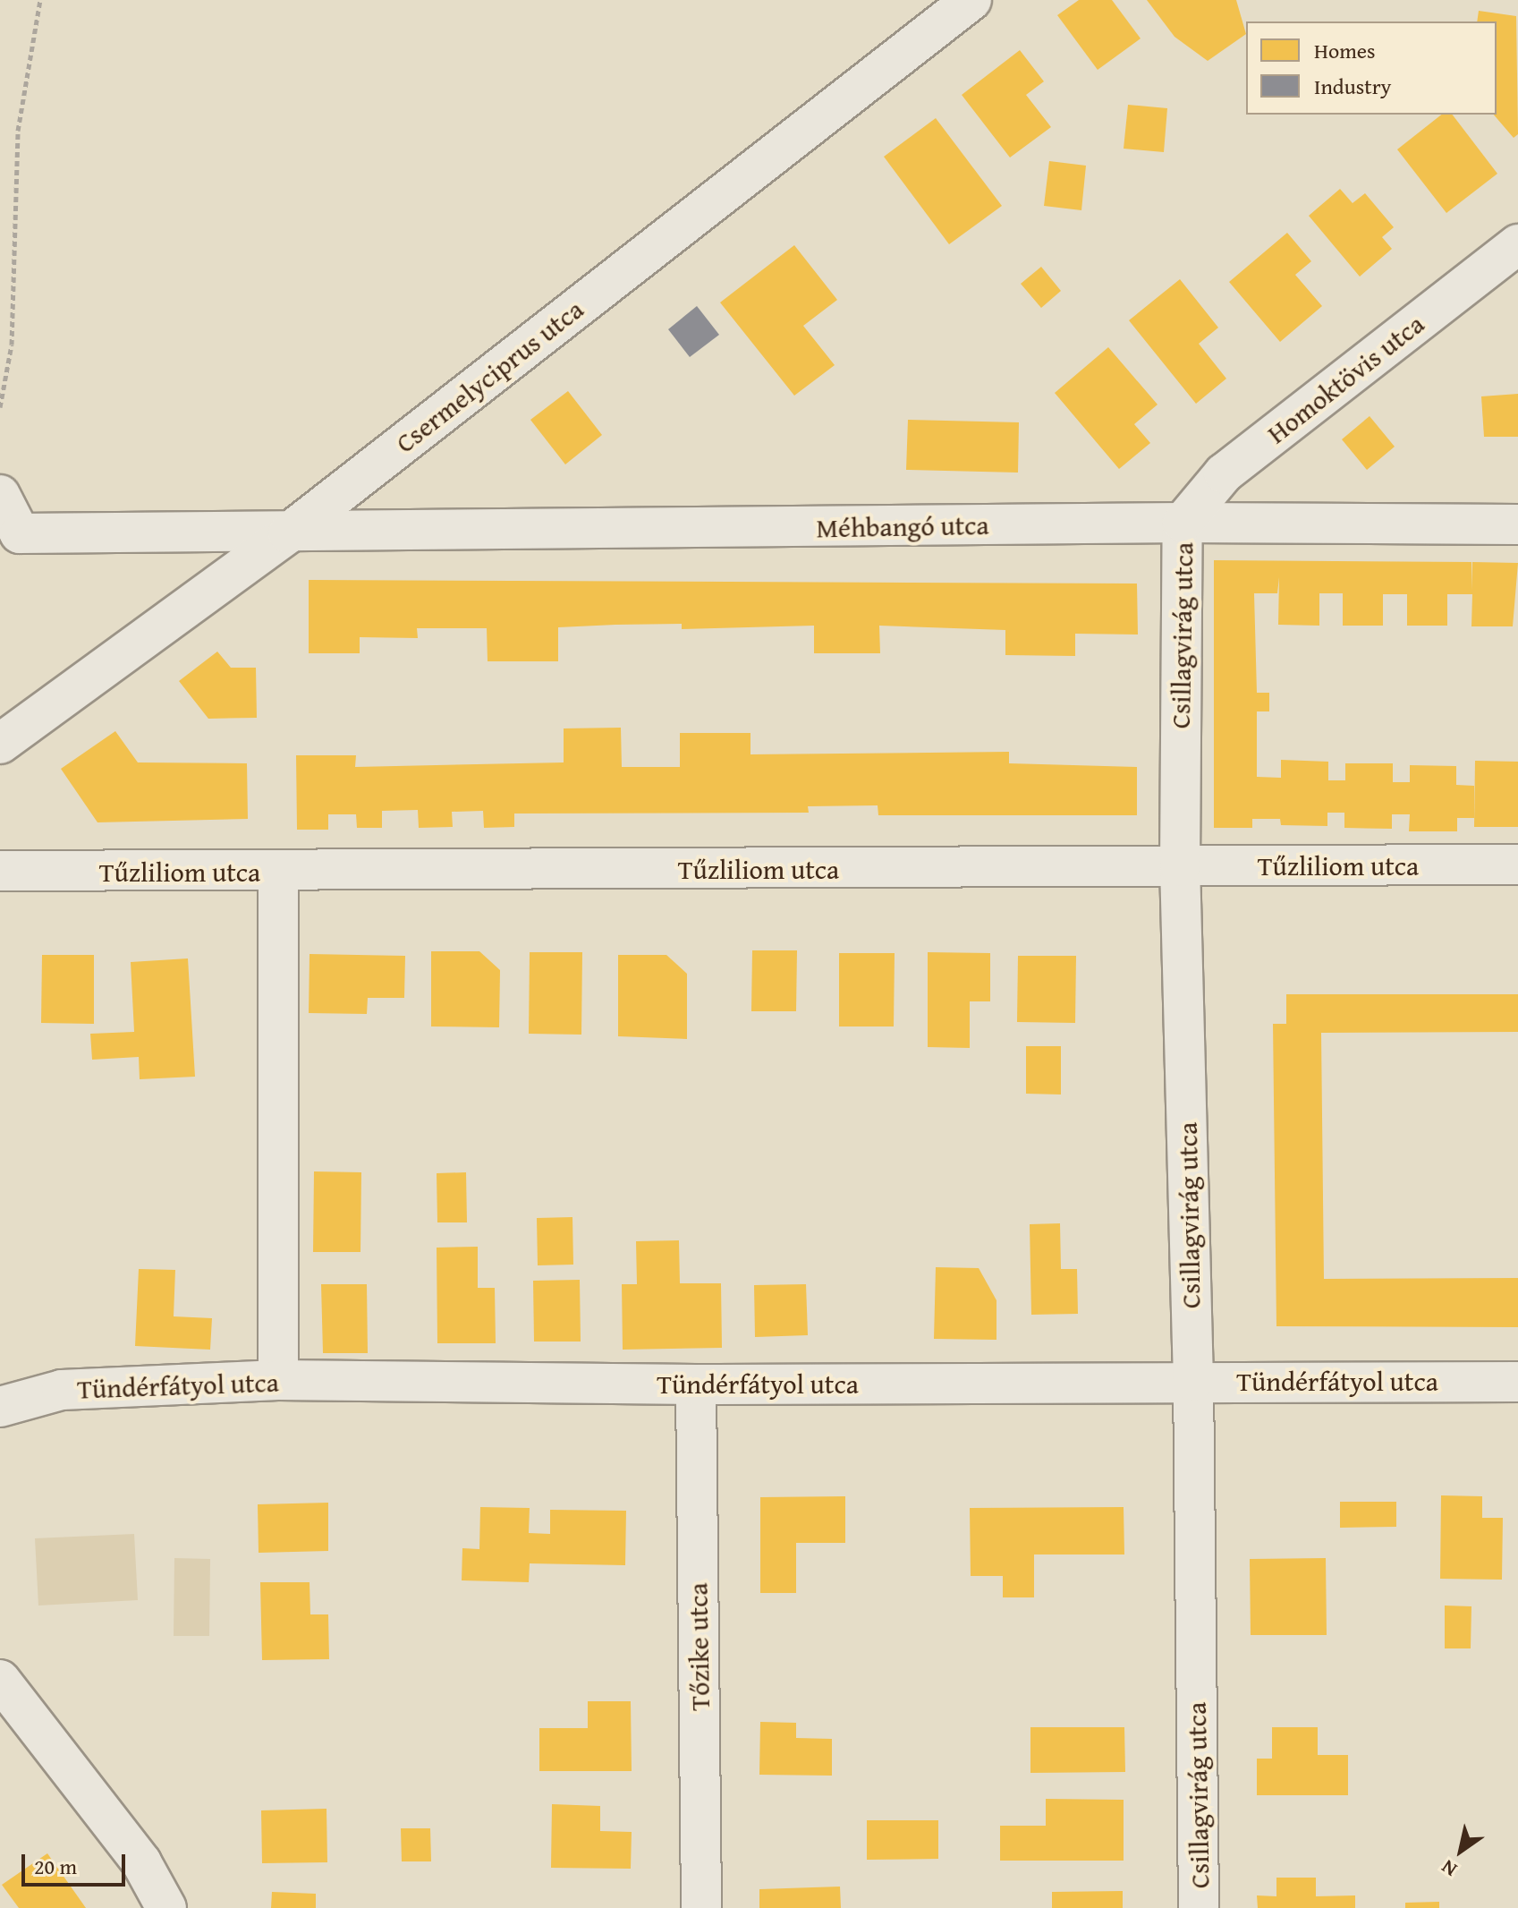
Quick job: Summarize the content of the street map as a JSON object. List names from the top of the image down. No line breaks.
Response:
{"streets":{"street":["Csermelyciprus utca","Homoktövis utca","Méhbangó utca","Csillagvirág utca","Tűzliliom utca","Tündérfátyol utca","Tőzike utca"]},"crossings":[["Csermelyciprus utca","Méhbangó utca"],["Homoktövis utca","Méhbangó utca"],["Homoktövis utca","Csillagvirág utca"],["Méhbangó utca","Csillagvirág utca"],["Csillagvirág utca","Tűzliliom utca"],["Csillagvirág utca","Tündérfátyol utca"],["Tündérfátyol utca","Tőzike utca"]],"legend":["Homes","Industry"],"scale_bar":"20 m","north":"bottom left"}
